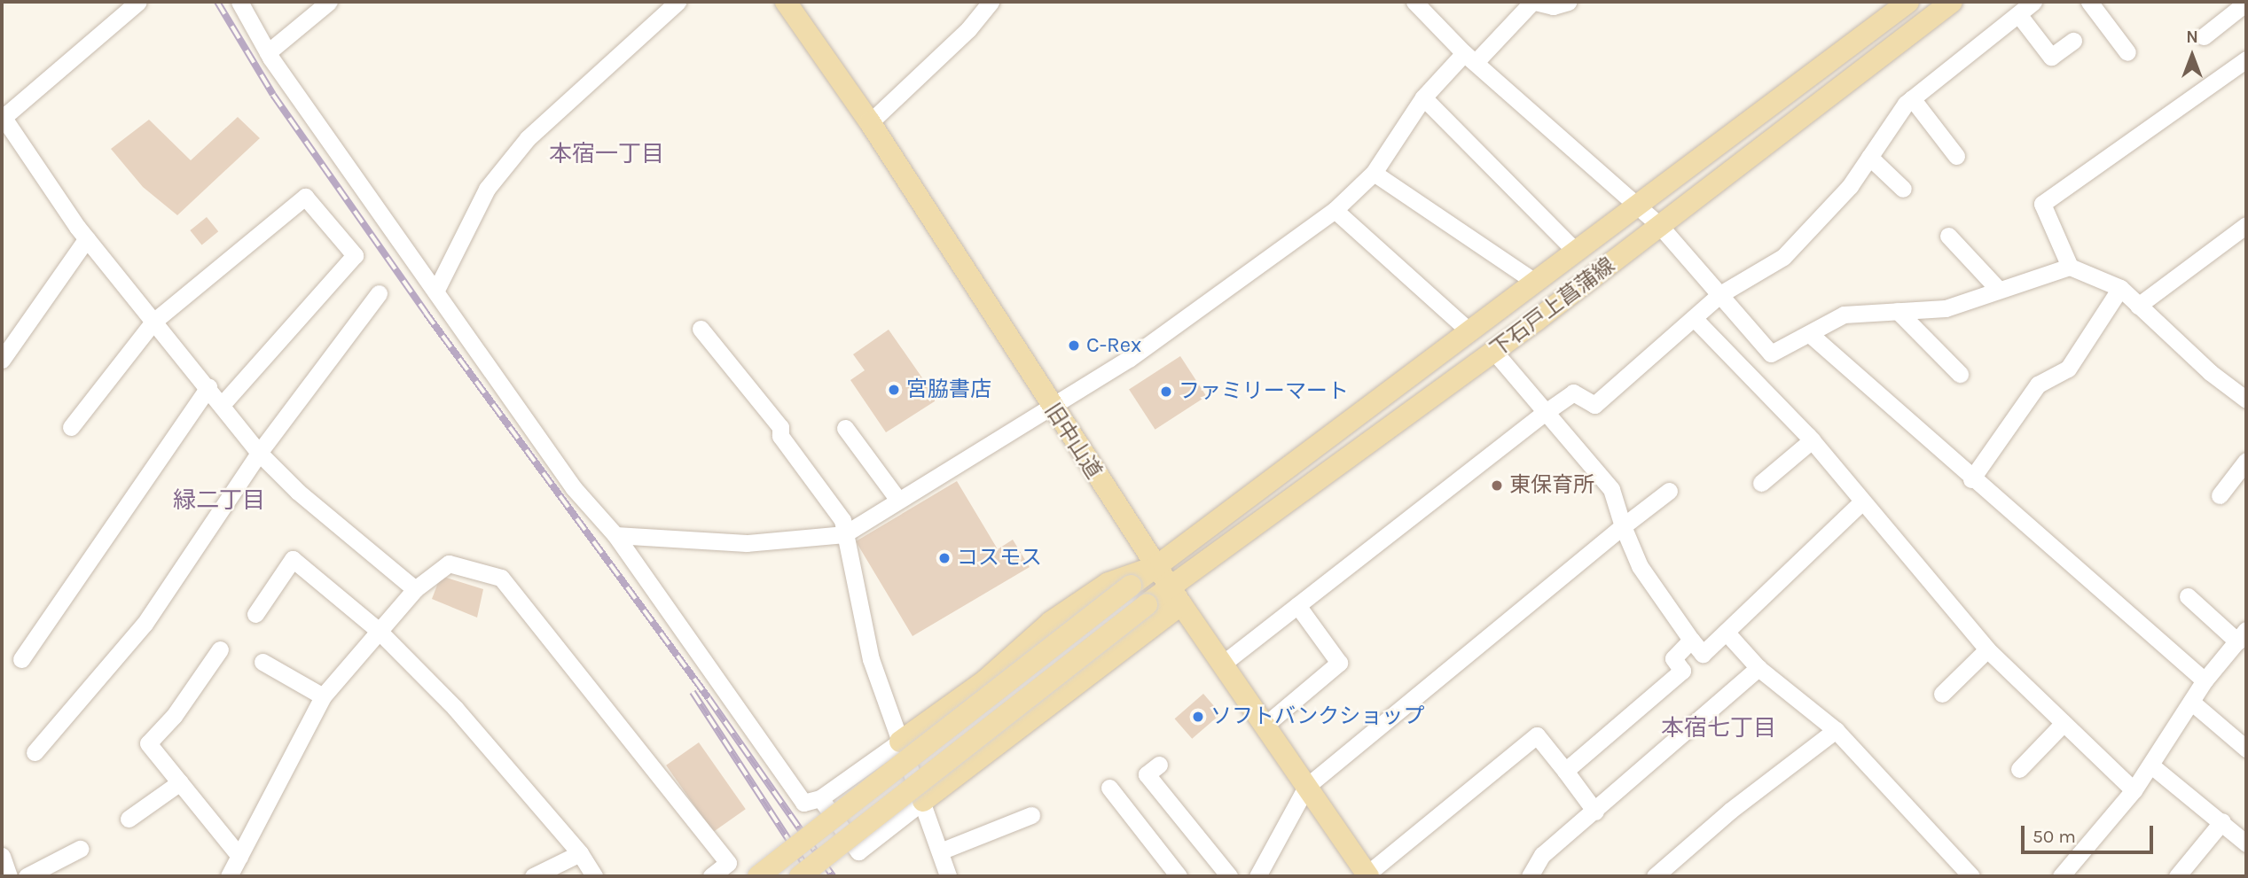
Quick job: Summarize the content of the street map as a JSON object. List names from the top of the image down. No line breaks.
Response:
{"streets":{"main road":["下石戸上菖蒲線","旧中山道"]},"crossings":[["下石戸上菖蒲線","旧中山道"]],"districts":["本宿一丁目","緑二丁目","本宿七丁目"],"places":["C-Rex","宮脇書店","ファミリーマート","東保育所","コスモス","ソフトバンクショップ"],"scale_bar":"50 m","north":"top"}
